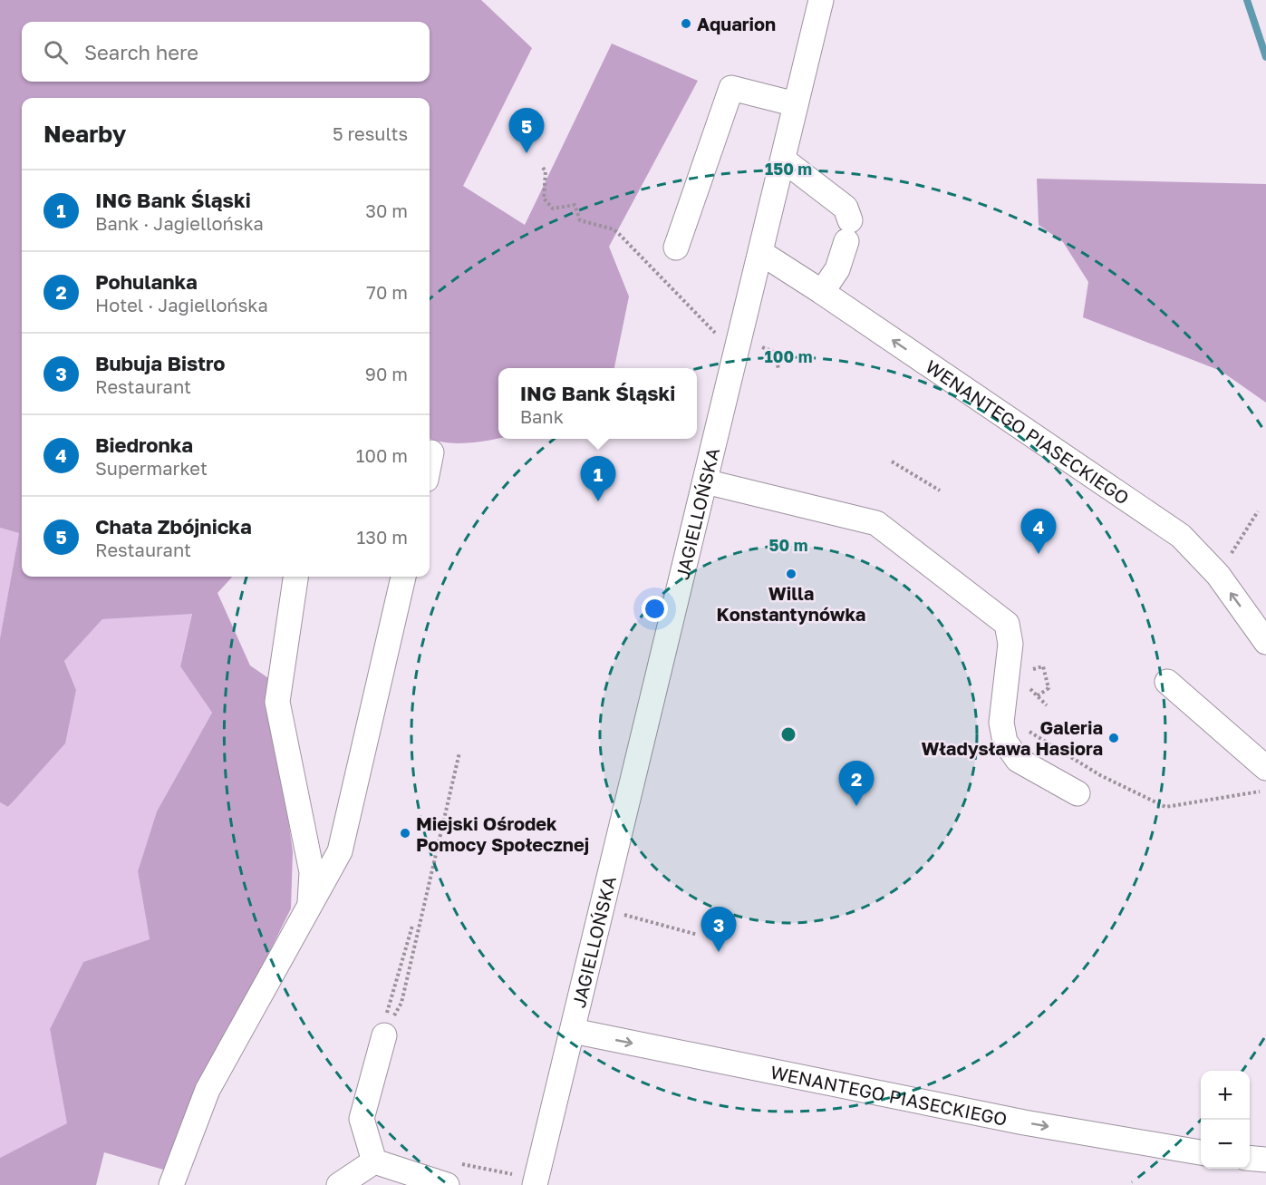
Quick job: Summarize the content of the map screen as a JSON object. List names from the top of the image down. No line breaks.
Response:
{"streets":{"street":["WENANTEGO PIASECKIEGO","JAGIELLOŃSKA"]},"crossings":[["WENANTEGO PIASECKIEGO","JAGIELLOŃSKA"]],"places":["Aquarion","Willa Konstantynówka","Galeria Władysława Hasiora","Miejski Ośrodek Pomocy Społecznej"],"page":{"search":"Search here","heading":["Nearby","5 results"],"pins":["5","1","4","2","3"],"list":[{"mark":"1","name":"ING Bank Śląski","note":"Bank · Jagiellońska","value":"30 m"},{"mark":"2","name":"Pohulanka","note":"Hotel · Jagiellońska","value":"70 m"},{"mark":"3","name":"Bubuja Bistro","note":"Restaurant","value":"90 m"},{"mark":"4","name":"Biedronka","note":"Supermarket","value":"100 m"},{"mark":"5","name":"Chata Zbójnicka","note":"Restaurant","value":"130 m"}],"popup":["ING Bank Śląski","Bank"],"map_buttons":["+","−"]},"rings":["150 m","100 m","50 m"]}
